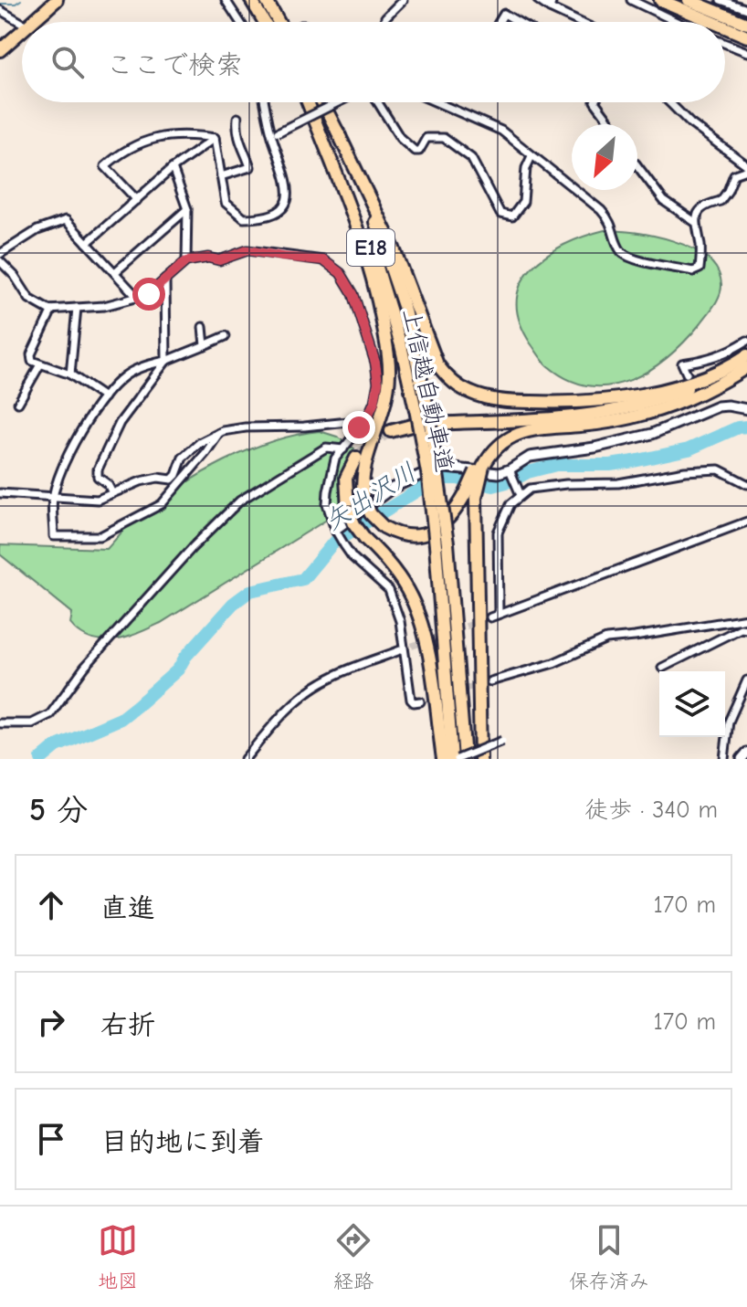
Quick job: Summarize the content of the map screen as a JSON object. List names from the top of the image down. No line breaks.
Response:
{"streets":{"highway":["E18","上信越自動車道"]},"water":["矢出沢川"],"north":"bottom left","page":{"search":"ここで検索","heading":["5 分","徒歩 · 340 m"],"list":[["直進","170 m"],["右折","170 m"],"目的地に到着"],"nav":["地図","経路","保存済み"]}}
